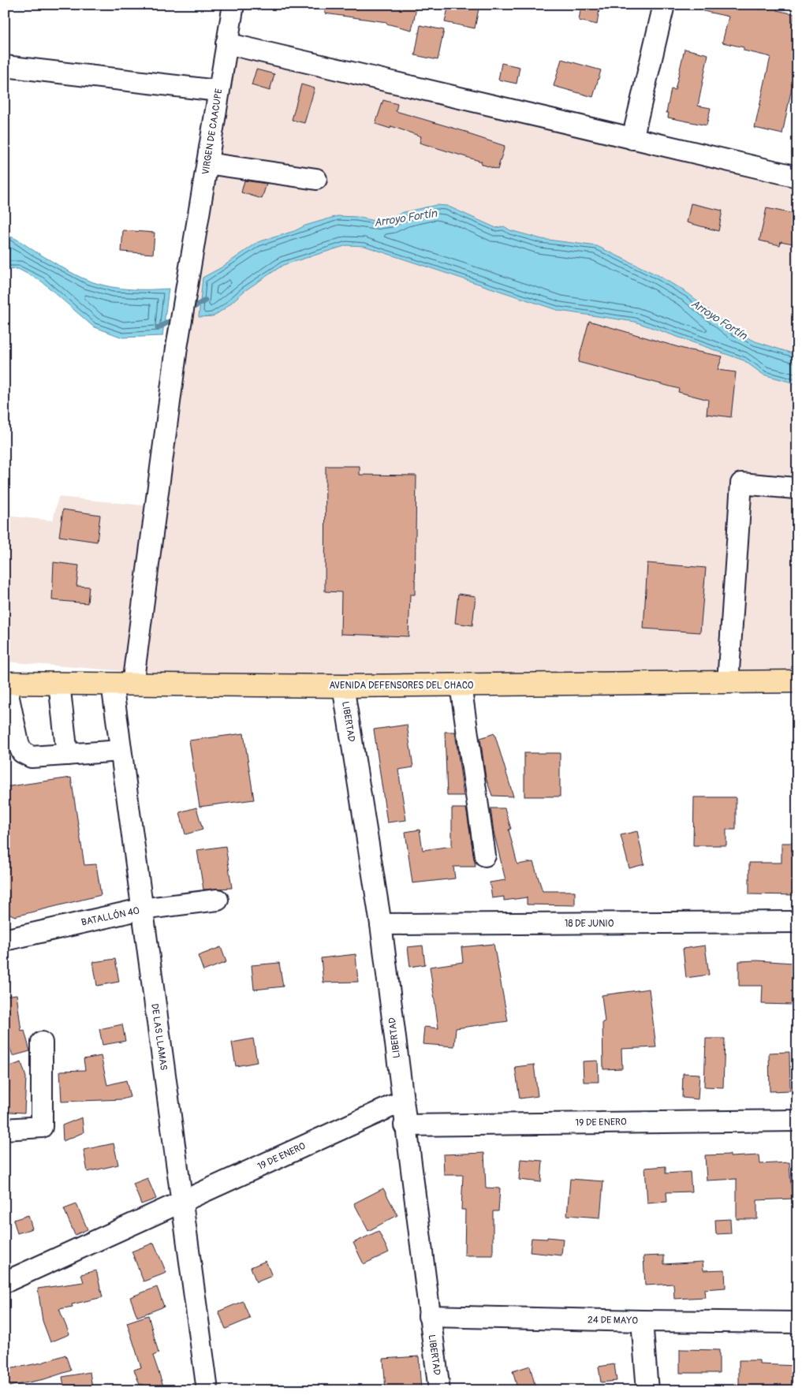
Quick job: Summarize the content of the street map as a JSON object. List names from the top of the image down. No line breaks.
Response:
{"streets":{"main road":["AVENIDA DEFENSORES DEL CHACO"],"street":["VIRGEN DE CAACUPE","LIBERTAD","BATALLÓN 40","18 DE JUNIO","DE LAS LLAMAS","19 DE ENERO","24 DE MAYO"]},"crossings":[["VIRGEN DE CAACUPE","AVENIDA DEFENSORES DEL CHACO"],["AVENIDA DEFENSORES DEL CHACO","LIBERTAD"],["AVENIDA DEFENSORES DEL CHACO","DE LAS LLAMAS"],["LIBERTAD","18 DE JUNIO"],["LIBERTAD","19 DE ENERO"],["LIBERTAD","24 DE MAYO"],["BATALLÓN 40","DE LAS LLAMAS"],["DE LAS LLAMAS","19 DE ENERO"]],"water":["Arroyo Fortín"]}
